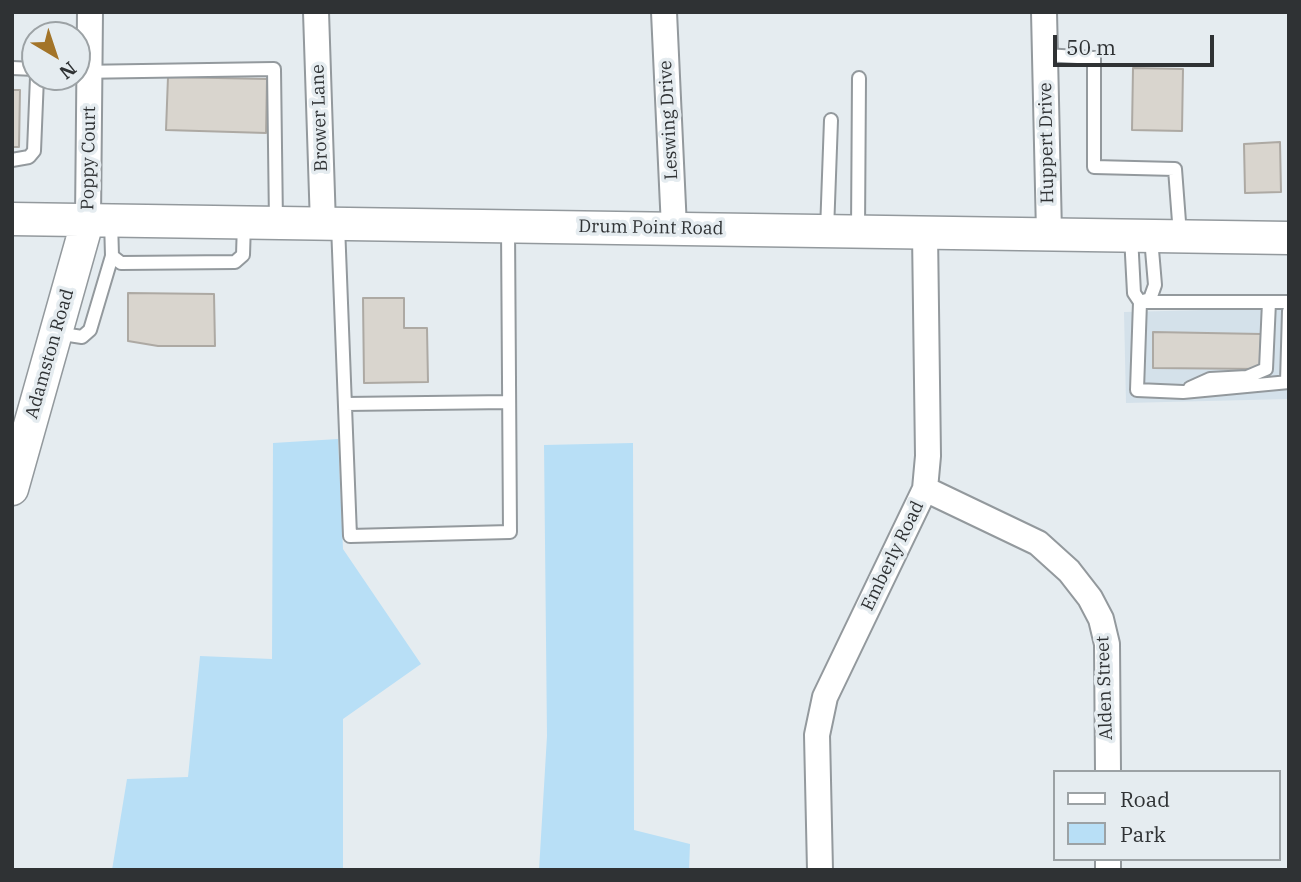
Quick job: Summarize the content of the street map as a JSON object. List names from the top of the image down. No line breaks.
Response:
{"streets":{"street":["Brower Lane","Leswing Drive","Huppert Drive","Poppy Court","Drum Point Road","Adamston Road","Emberly Road","Alden Street"]},"crossings":[["Brower Lane","Drum Point Road"],["Leswing Drive","Drum Point Road"],["Huppert Drive","Drum Point Road"],["Poppy Court","Drum Point Road"],["Poppy Court","Adamston Road"],["Drum Point Road","Adamston Road"],["Drum Point Road","Emberly Road"],["Emberly Road","Alden Street"]],"legend":["Road","Park"],"scale_bar":"50 m","north":"bottom right"}
